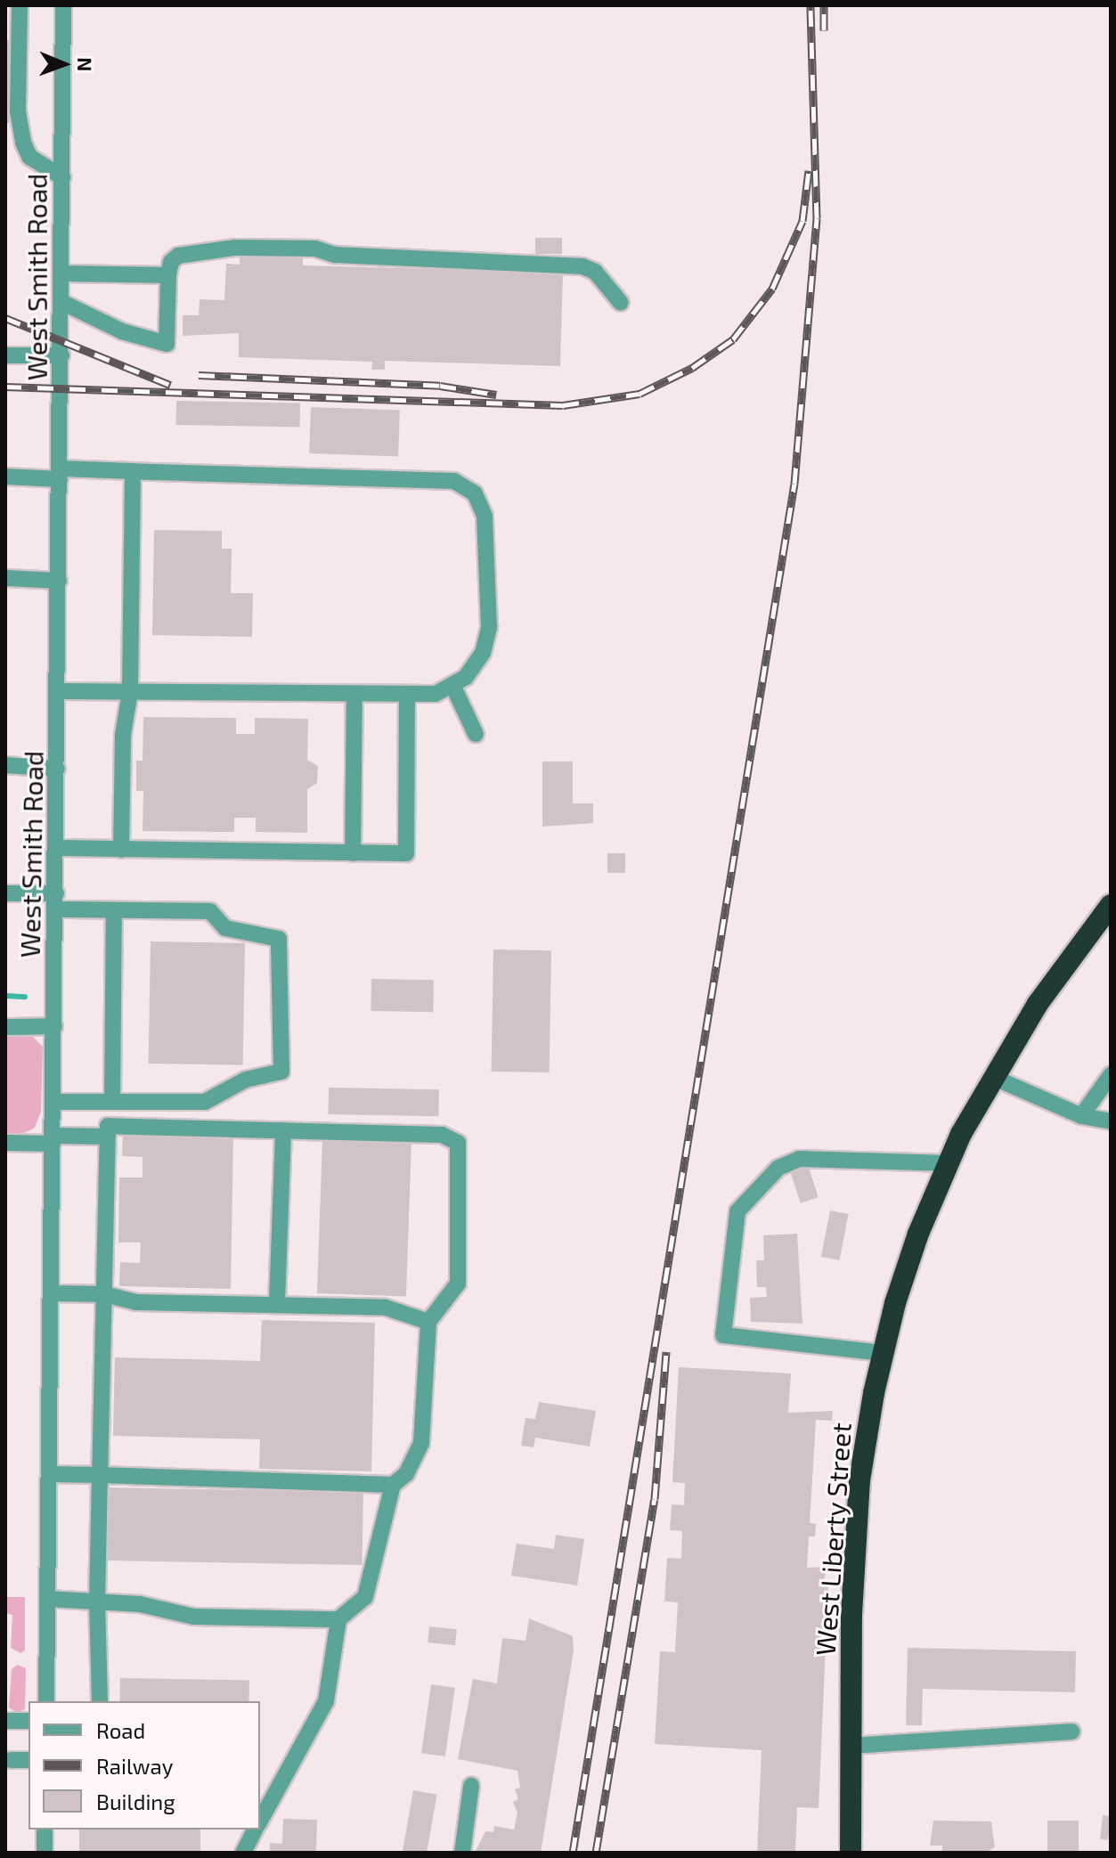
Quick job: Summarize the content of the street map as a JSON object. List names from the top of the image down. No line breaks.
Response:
{"streets":{"highway":["West Liberty Street"],"street":["West Smith Road"]},"legend":["Road","Railway","Building"],"north":"right"}
